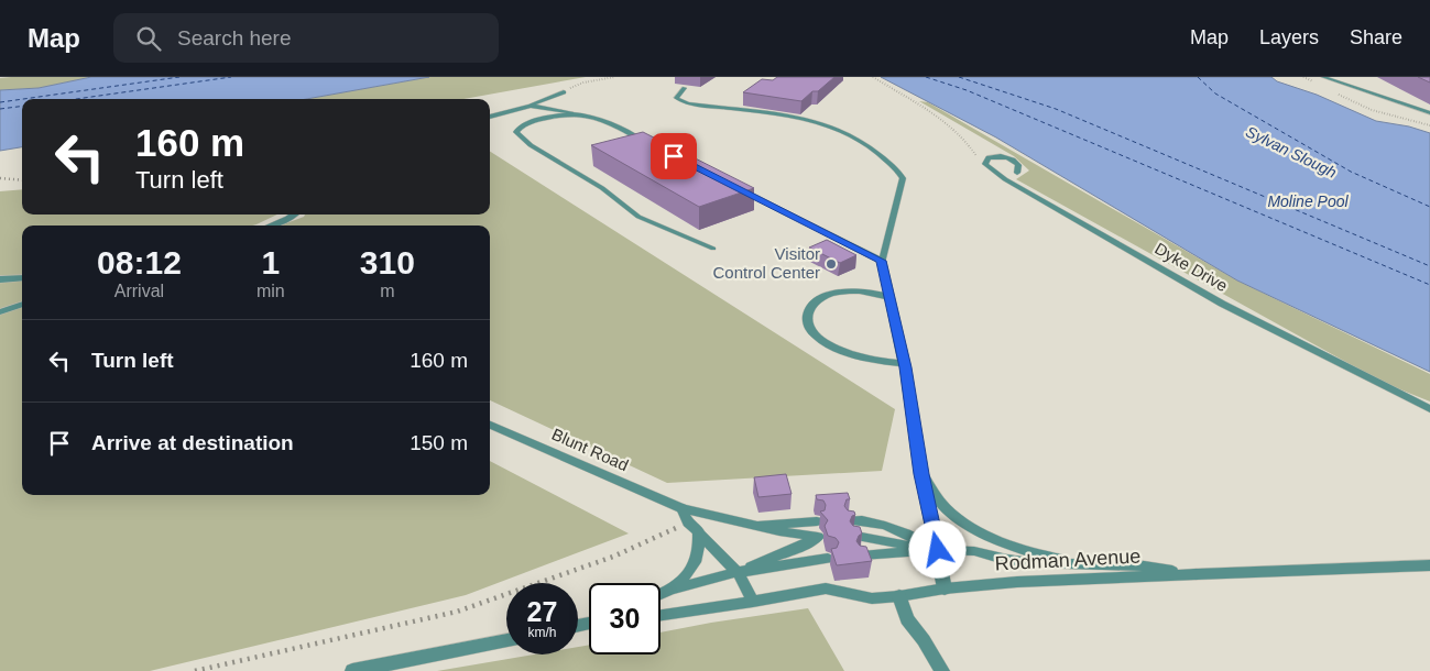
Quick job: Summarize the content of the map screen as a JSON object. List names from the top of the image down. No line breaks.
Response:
{"streets":{"street":["Dyke Drive","Blunt Road","Rodman Avenue"]},"water":["Sylvan Slough","Moline Pool"],"places":["Visitor Control Center"],"page":{"header":"Map","search":"Search here","nav":["Map","Layers","Share"],"turn":["160 m","Turn left"],"eta":["08:12","Arrival","1","min","310","m"],"list":[{"name":"Turn left","value":"160 m"},{"name":"Arrive at destination","value":"150 m"}],"speed":"27 km/h","limit":"30"}}
